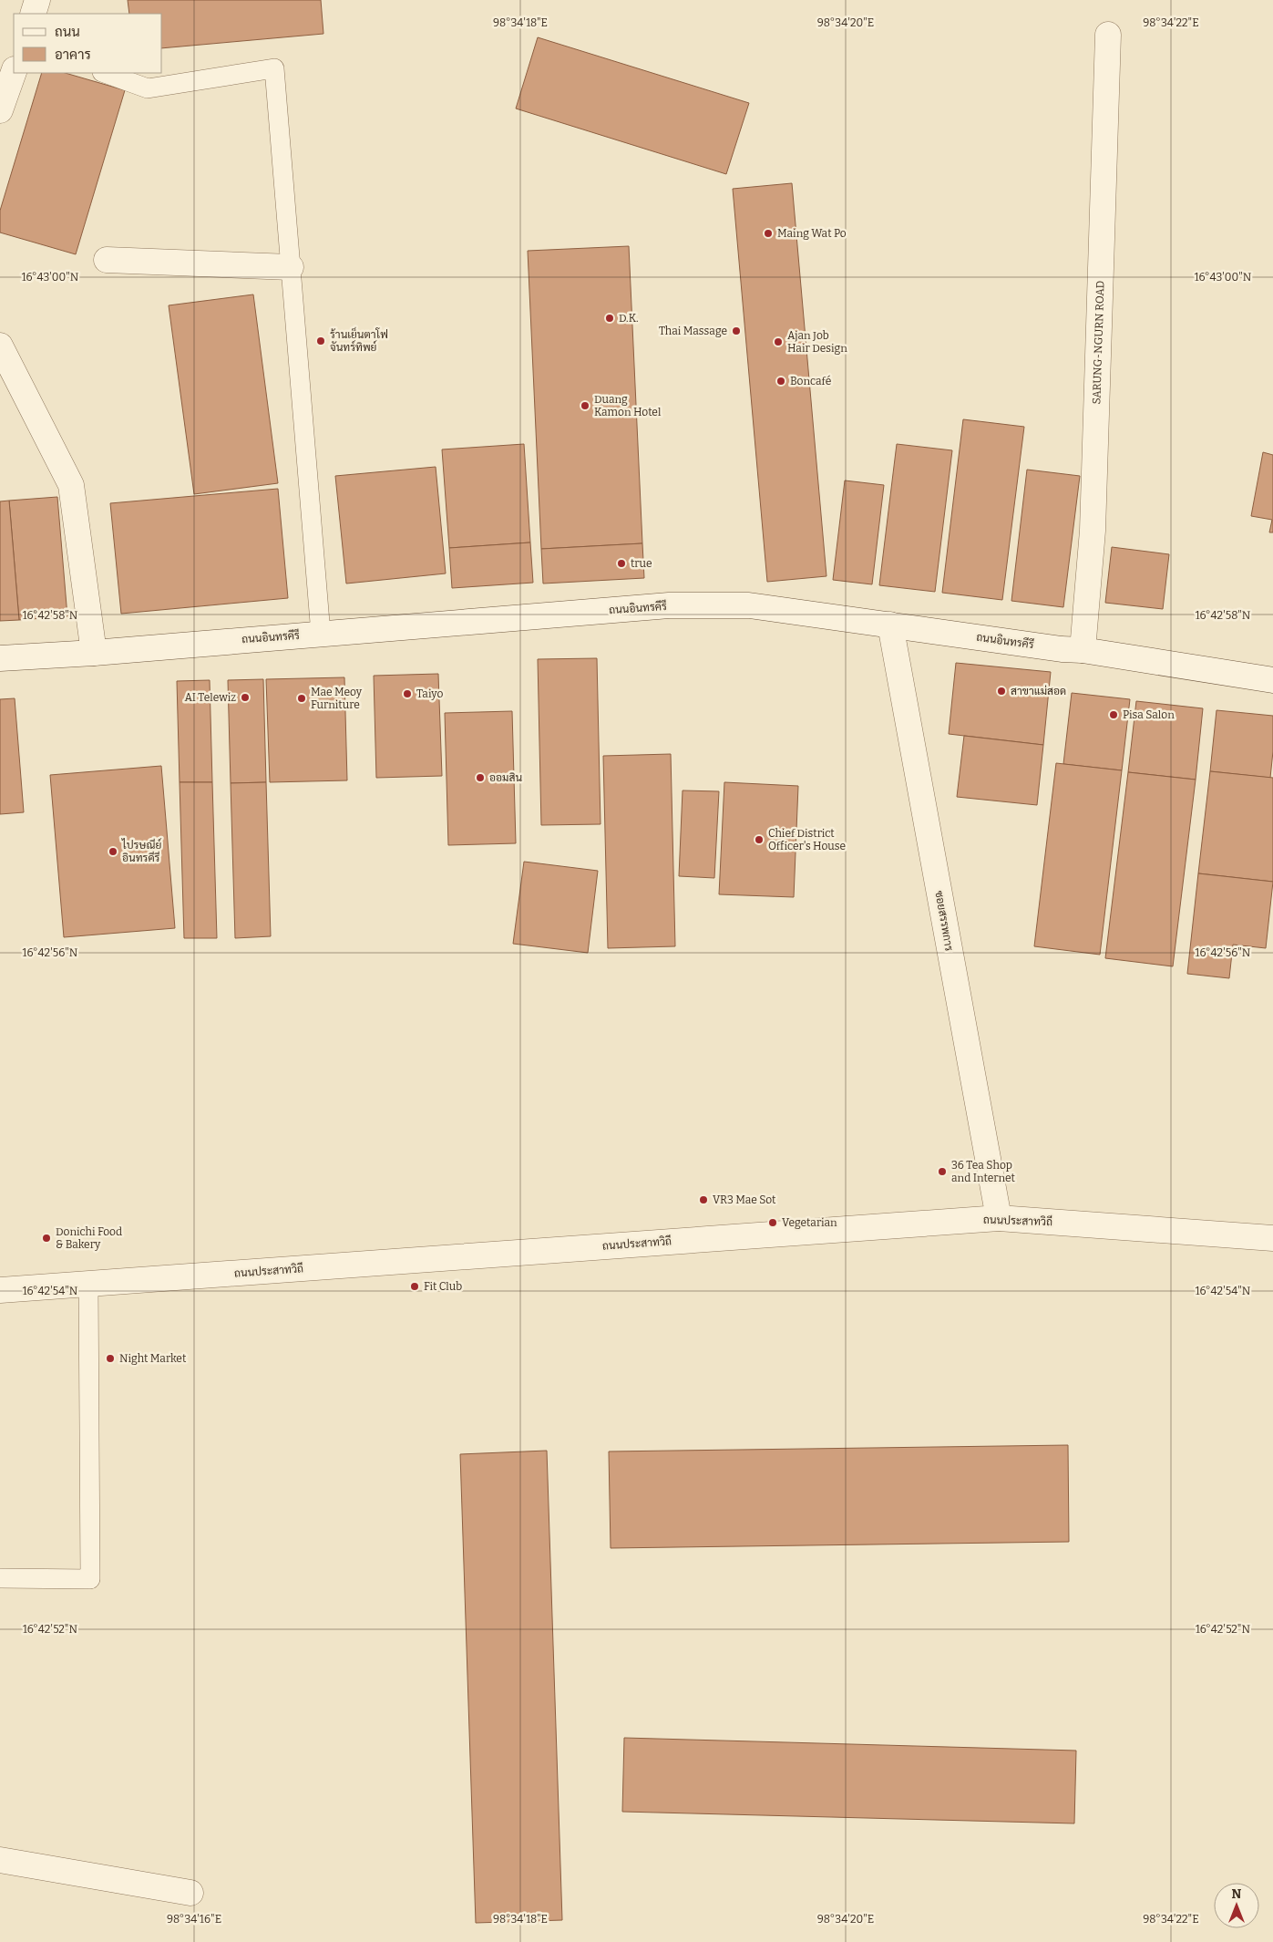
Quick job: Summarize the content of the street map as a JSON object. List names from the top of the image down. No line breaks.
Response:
{"streets":{"street":["SARUNG-NGURN ROAD","ถนนอินทรคีรี","ซอยสรรพการ","ถนนประสาทวิถี"]},"crossings":[["SARUNG-NGURN ROAD","ถนนอินทรคีรี"],["ถนนอินทรคีรี","ซอยสรรพการ"],["ซอยสรรพการ","ถนนประสาทวิถี"]],"places":["Maing Wat Po","D.K.","Thai Massage","ร้านเย็นตาโฟ จันทร์ทิพย์","Ajan Job Hair Design","Boncafé","Duang Kamon Hotel","true","สาขาแม่สอด","Taiyo","AI Telewiz","Mae Meoy Furniture","Pisa Salon","ออมสิน","Chief District Officer's House","ไปรษณีย์ อินทรคีรี","36 Tea Shop and Internet","VR3 Mae Sot","Vegetarian","Donichi Food & Bakery","Fit Club","Night Market"],"legend":["ถนน","อาคาร"],"north":"top","coordinates":["98°34'18\"E","98°34'20\"E","98°34'22\"E","16°43'00\"N","16°42'58\"N","16°42'56\"N","16°42'54\"N","16°42'52\"N","98°34'16\"E"]}
